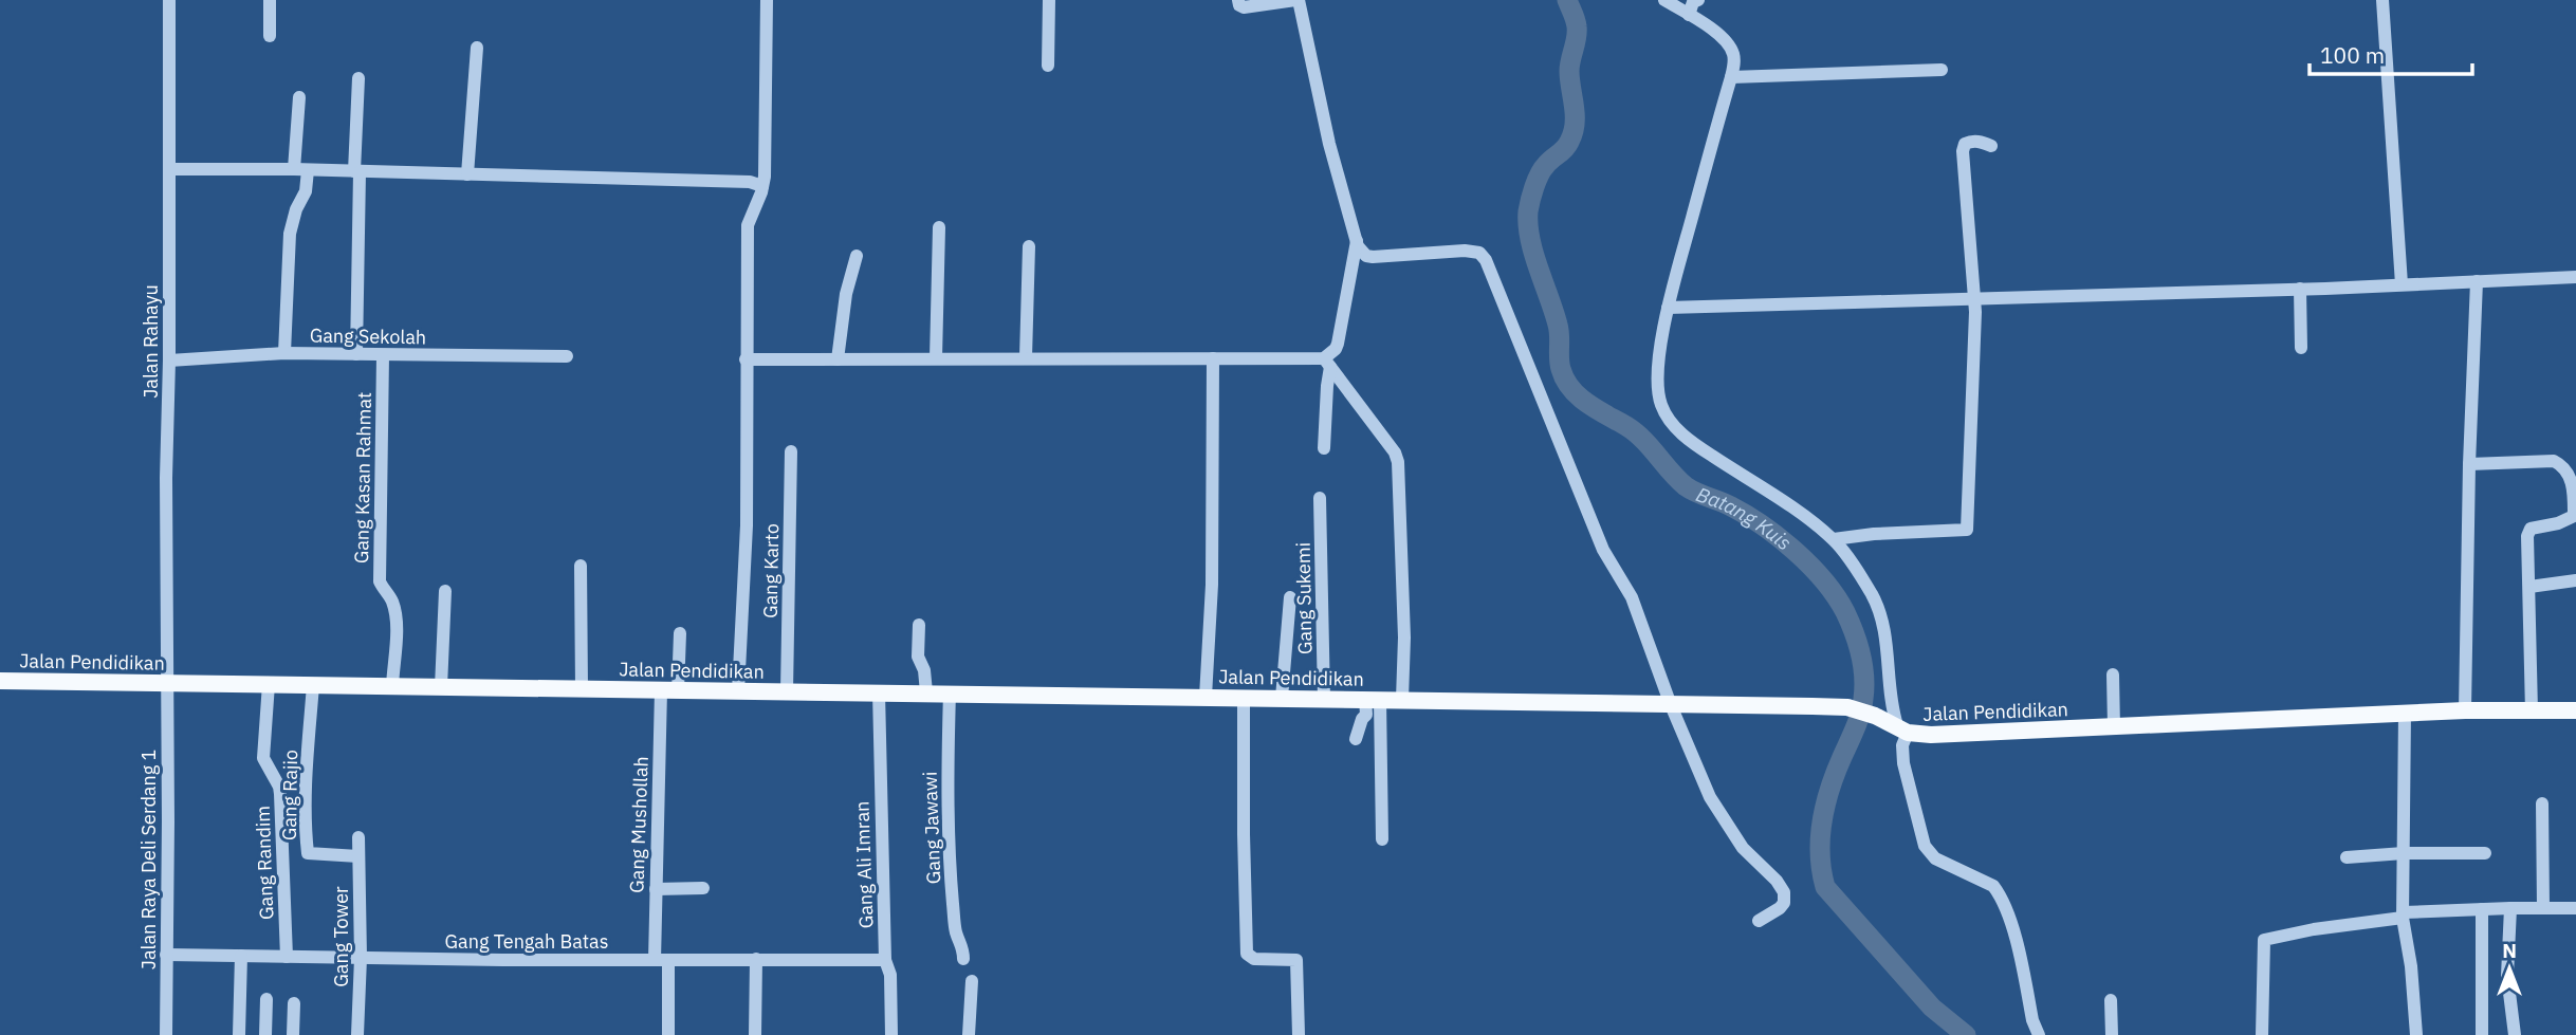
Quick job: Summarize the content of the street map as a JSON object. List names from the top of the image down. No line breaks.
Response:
{"streets":{"main road":["Jalan Pendidikan"],"street":["Gang Sekolah","Jalan Rahayu","Gang Kasan Rahmat","Gang Karto","Gang Sukemi","Gang Rajio","Gang Mushollah","Gang Jawawi","Jalan Raya Deli Serdang 1","Gang Randim","Gang Ali Imran","Gang Tower","Gang Tengah Batas"]},"crossings":[["Gang Sekolah","Jalan Rahayu"],["Gang Sekolah","Gang Kasan Rahmat"],["Jalan Rahayu","Jalan Pendidikan"],["Jalan Rahayu","Jalan Raya Deli Serdang 1"],["Gang Kasan Rahmat","Jalan Pendidikan"],["Gang Karto","Jalan Pendidikan"],["Gang Sukemi","Jalan Pendidikan"],["Jalan Pendidikan","Gang Rajio"],["Jalan Pendidikan","Gang Mushollah"],["Jalan Pendidikan","Gang Jawawi"],["Jalan Pendidikan","Jalan Raya Deli Serdang 1"],["Jalan Pendidikan","Gang Randim"],["Jalan Pendidikan","Gang Ali Imran"],["Gang Rajio","Gang Tower"],["Gang Mushollah","Gang Tengah Batas"],["Jalan Raya Deli Serdang 1","Gang Tengah Batas"],["Gang Randim","Gang Tengah Batas"],["Gang Ali Imran","Gang Tengah Batas"],["Gang Tower","Gang Tengah Batas"]],"water":["Batang Kuis"],"scale_bar":"100 m","north":"top"}
